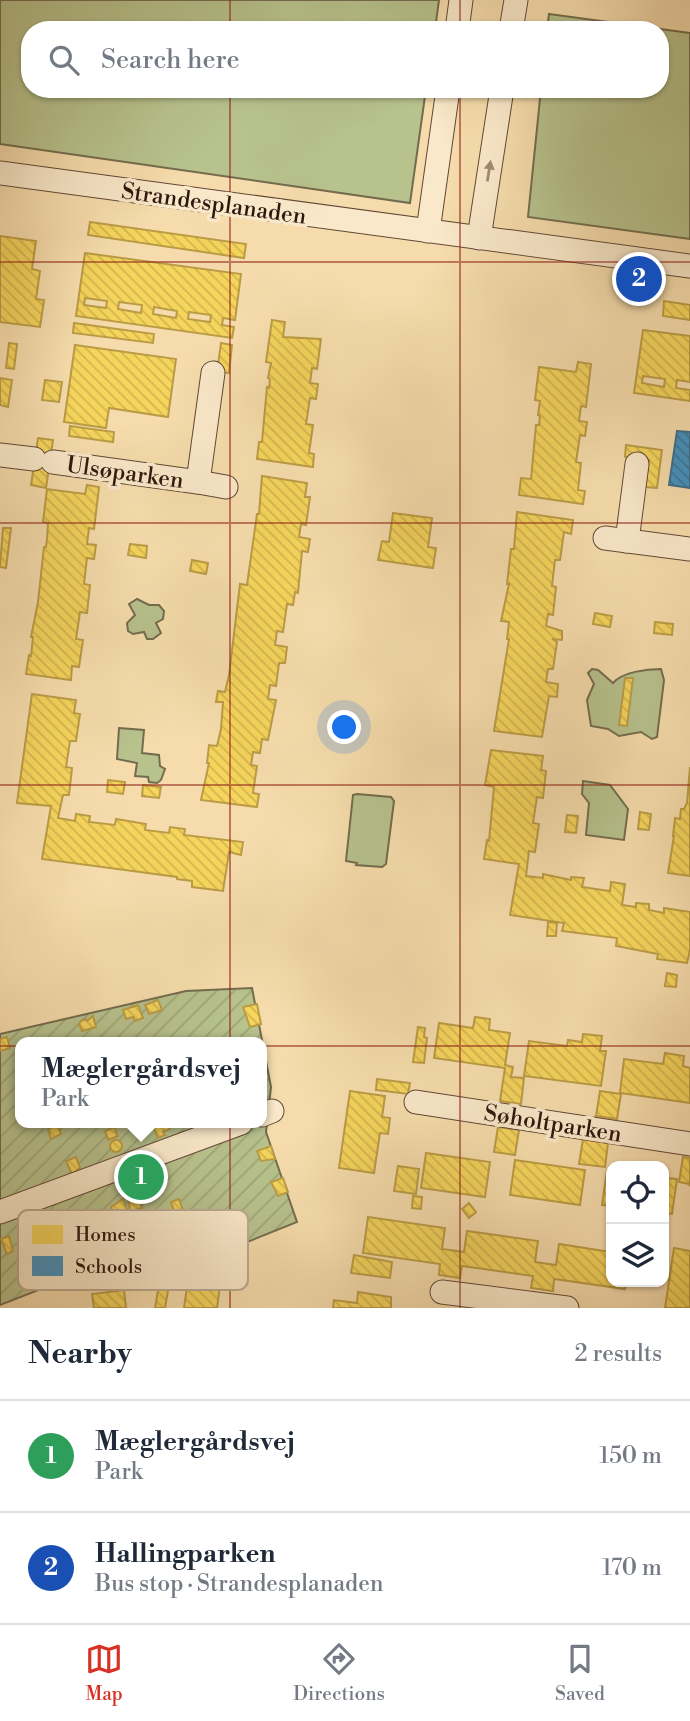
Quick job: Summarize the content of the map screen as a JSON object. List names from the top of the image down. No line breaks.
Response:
{"streets":{"street":["Strandesplanaden","Ulsøparken","Søholtparken"]},"legend":["Homes","Schools"],"page":{"search":"Search here","pins":["2","1"],"popup":["Mæglergårdsvej","Park"],"heading":["Nearby","2 results"],"list":[{"mark":"1","name":"Mæglergårdsvej","note":"Park","value":"150 m"},{"mark":"2","name":"Hallingparken","note":"Bus stop · Strandesplanaden","value":"170 m"}],"nav":["Map","Directions","Saved"]}}
